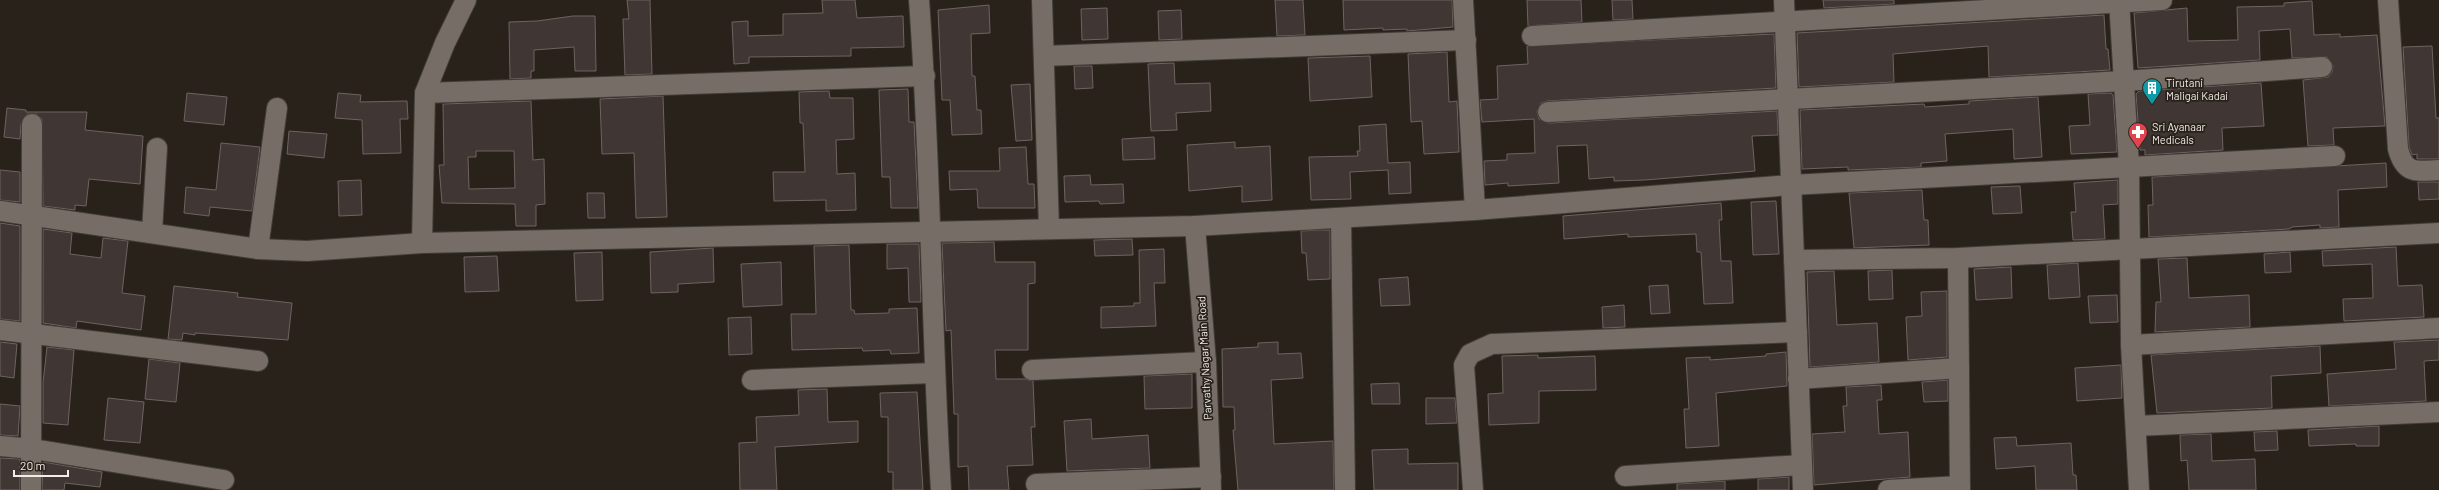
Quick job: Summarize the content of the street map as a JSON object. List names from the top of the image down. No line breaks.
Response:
{"streets":{"street":["Parvathy Nagar Main Road"]},"places":{"building":["Tirutani Maligai Kadai"],"pharmacy":["Sri Ayanaar Medicals"]},"scale_bar":"20 m"}
